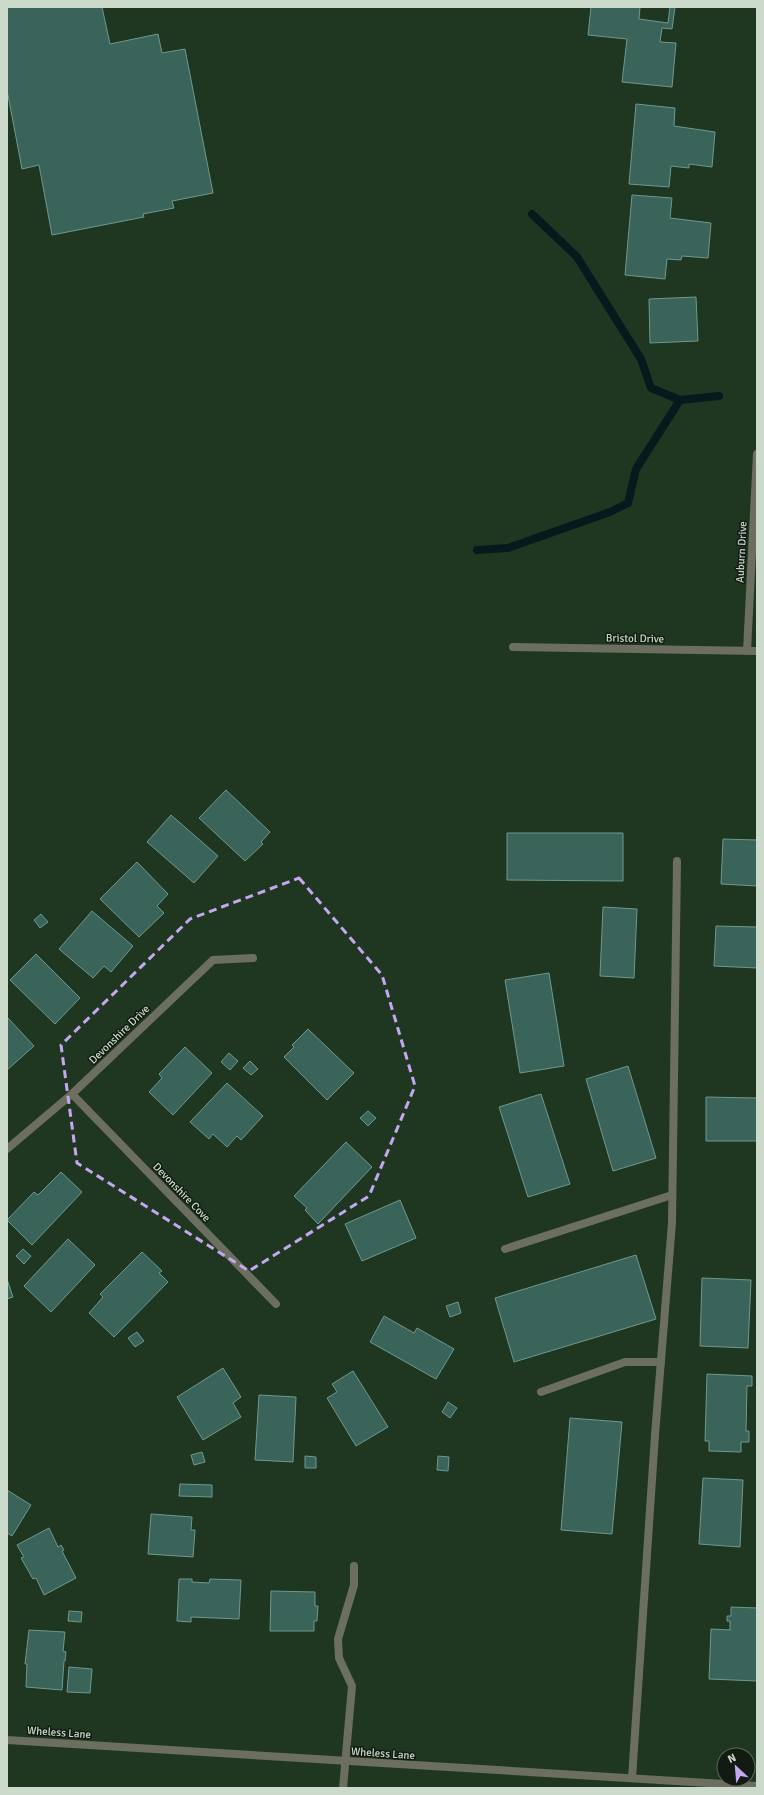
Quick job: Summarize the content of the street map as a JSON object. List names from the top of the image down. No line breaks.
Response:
{"streets":{"street":["Auburn Drive","Bristol Drive","Devonshire Drive","Devonshire Cove","Wheless Lane"]},"crossings":[["Auburn Drive","Bristol Drive"],["Devonshire Drive","Devonshire Cove"]],"north":"top left"}
